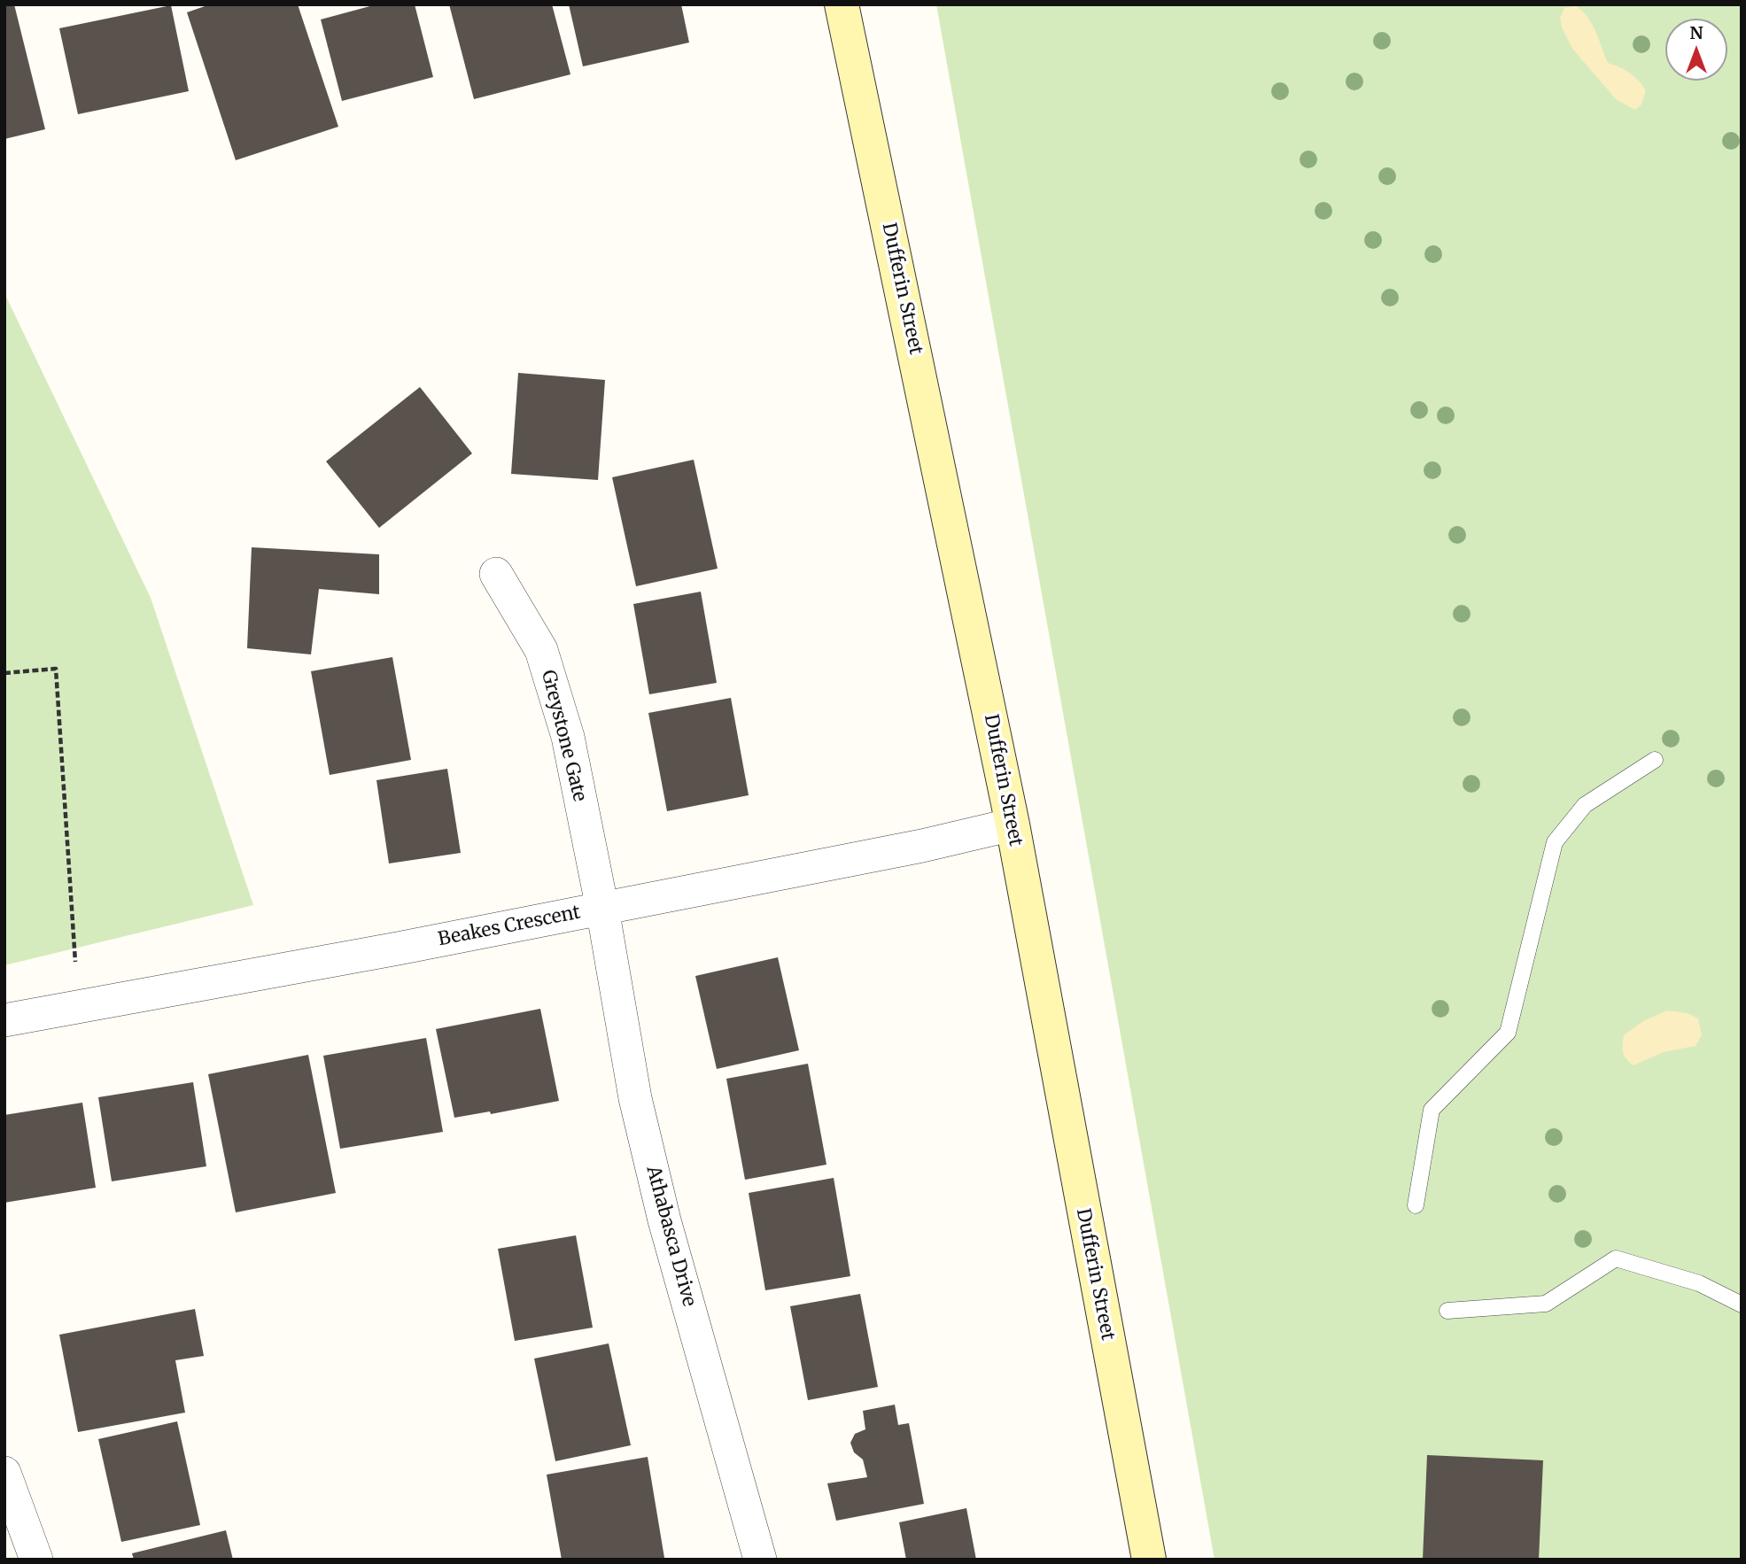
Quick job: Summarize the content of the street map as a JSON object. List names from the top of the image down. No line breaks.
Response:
{"streets":{"main road":["Dufferin Street"],"street":["Greystone Gate","Beakes Crescent","Athabasca Drive"]},"crossings":[["Dufferin Street","Beakes Crescent"],["Greystone Gate","Beakes Crescent"],["Greystone Gate","Athabasca Drive"],["Beakes Crescent","Athabasca Drive"]],"north":"top"}
